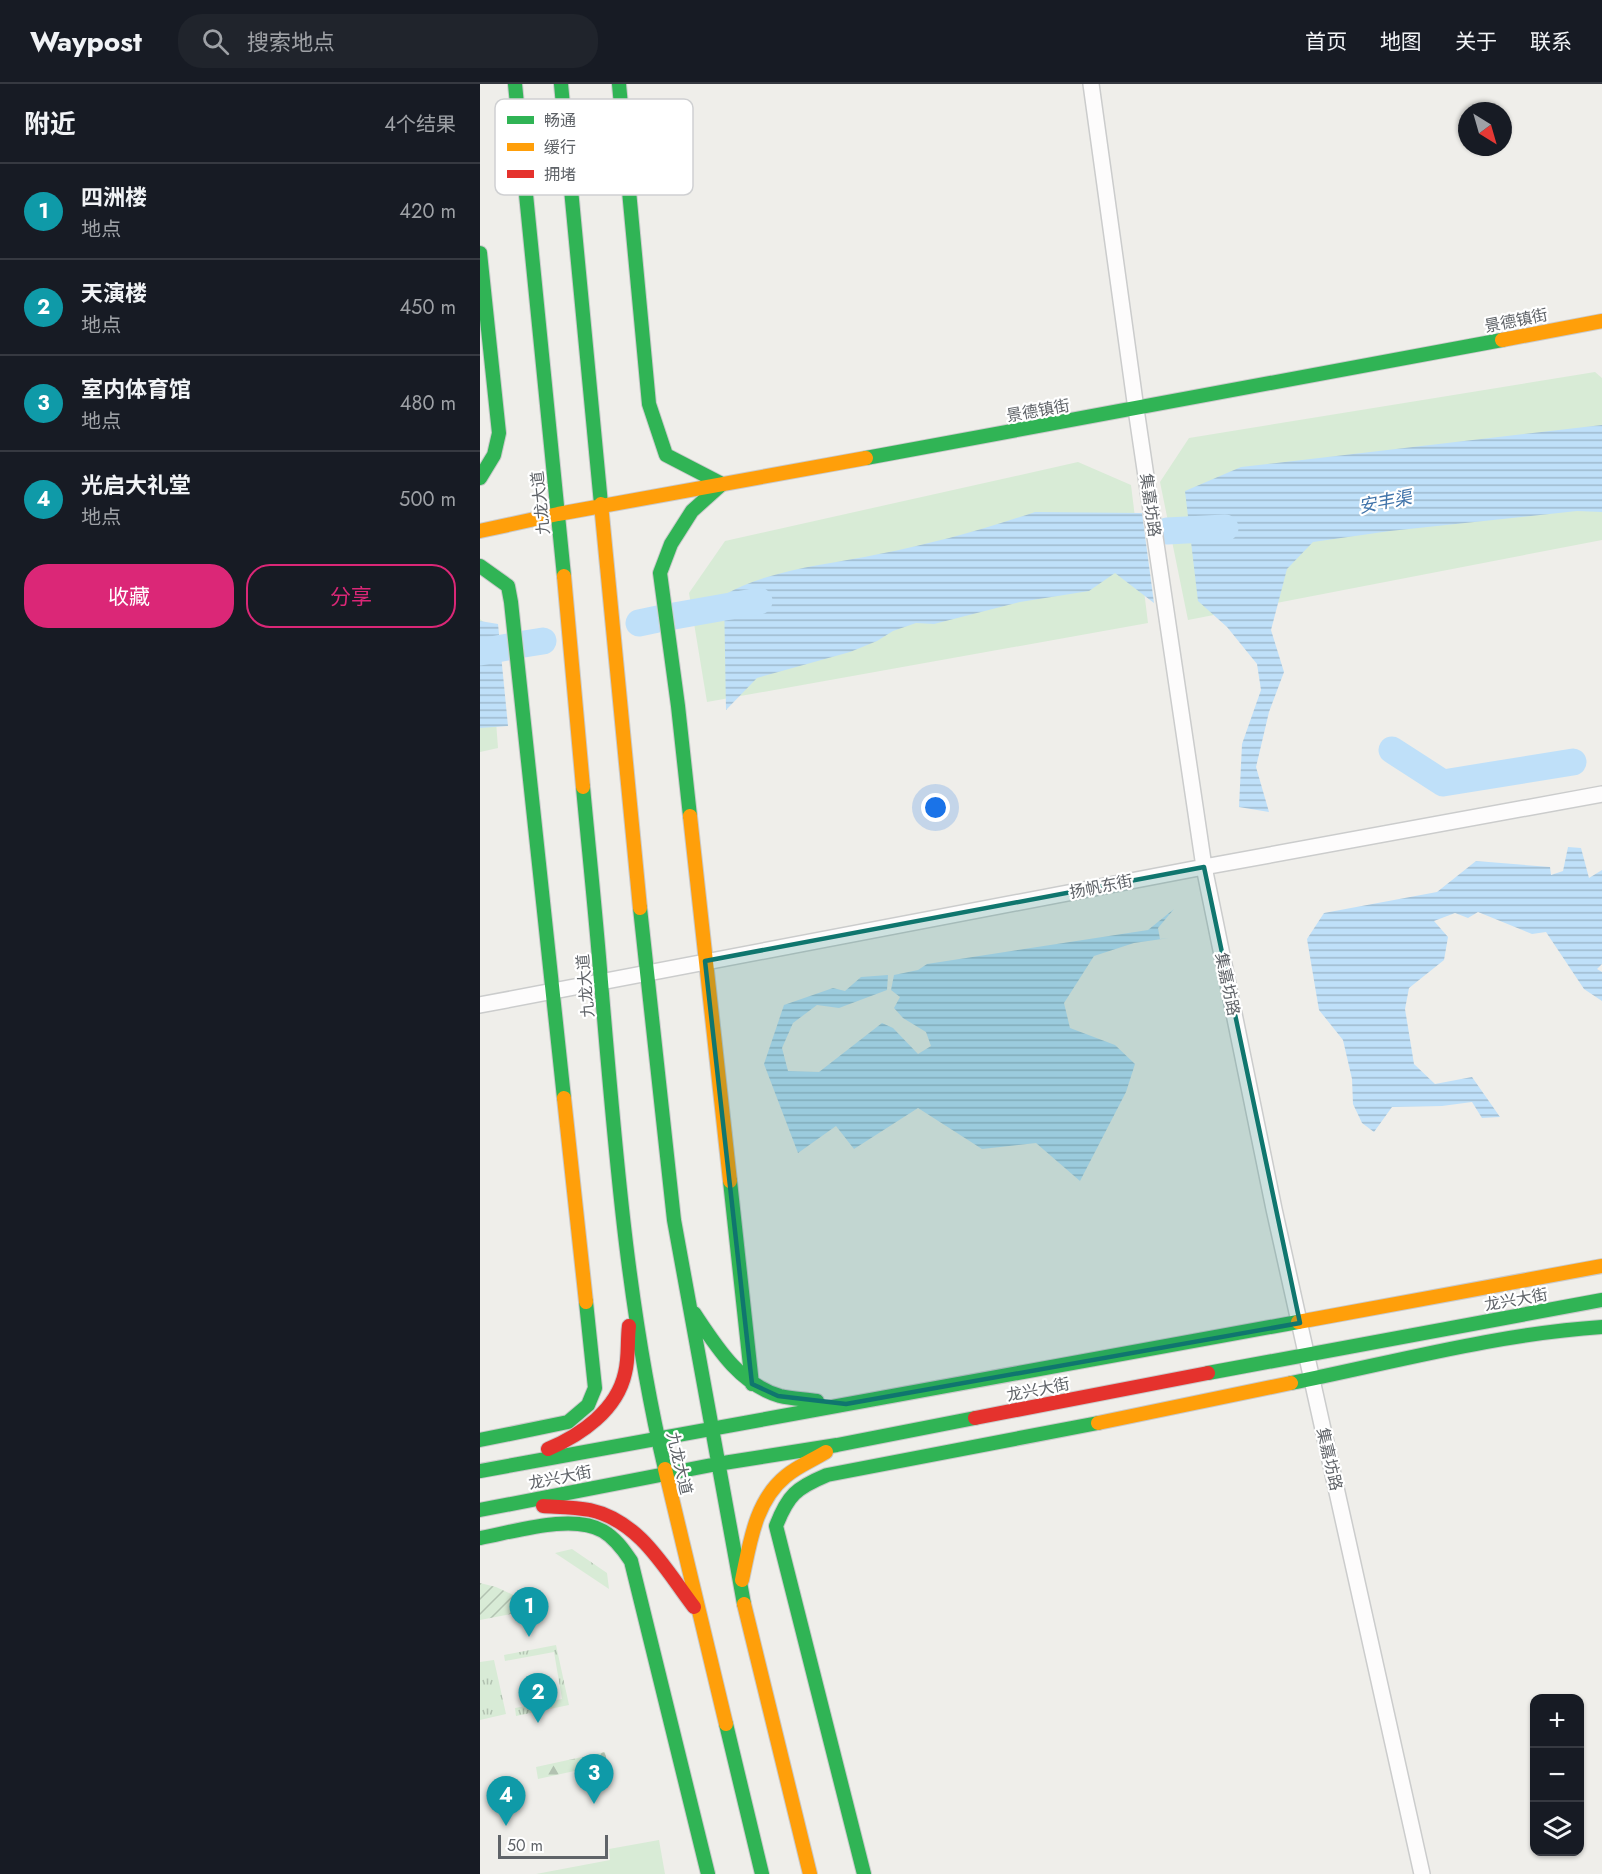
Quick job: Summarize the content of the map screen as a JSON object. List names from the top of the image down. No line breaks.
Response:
{"streets":{"main road":["景德镇街","九龙大道","龙兴大街"],"street":["集嘉坊路","扬帆东街"]},"crossings":[["景德镇街","九龙大道"],["景德镇街","集嘉坊路"],["九龙大道","扬帆东街"],["九龙大道","龙兴大街"],["集嘉坊路","扬帆东街"],["集嘉坊路","龙兴大街"]],"water":["安丰渠"],"legend":["畅通","缓行","拥堵"],"scale_bar":"50 m","north":"bottom right","page":{"header":"Waypost","search":"搜索地点","nav":["首页","地图","关于","联系"],"heading":["附近","4个结果"],"list":[{"mark":"1","name":"四洲楼","note":"地点","value":"420 m"},{"mark":"2","name":"天演楼","note":"地点","value":"450 m"},{"mark":"3","name":"室内体育馆","note":"地点","value":"480 m"},{"mark":"4","name":"光启大礼堂","note":"地点","value":"500 m"}],"buttons":["收藏","分享"],"pins":["1","2","3","4"],"map_buttons":["+","−"],"scale":"50 m"}}
